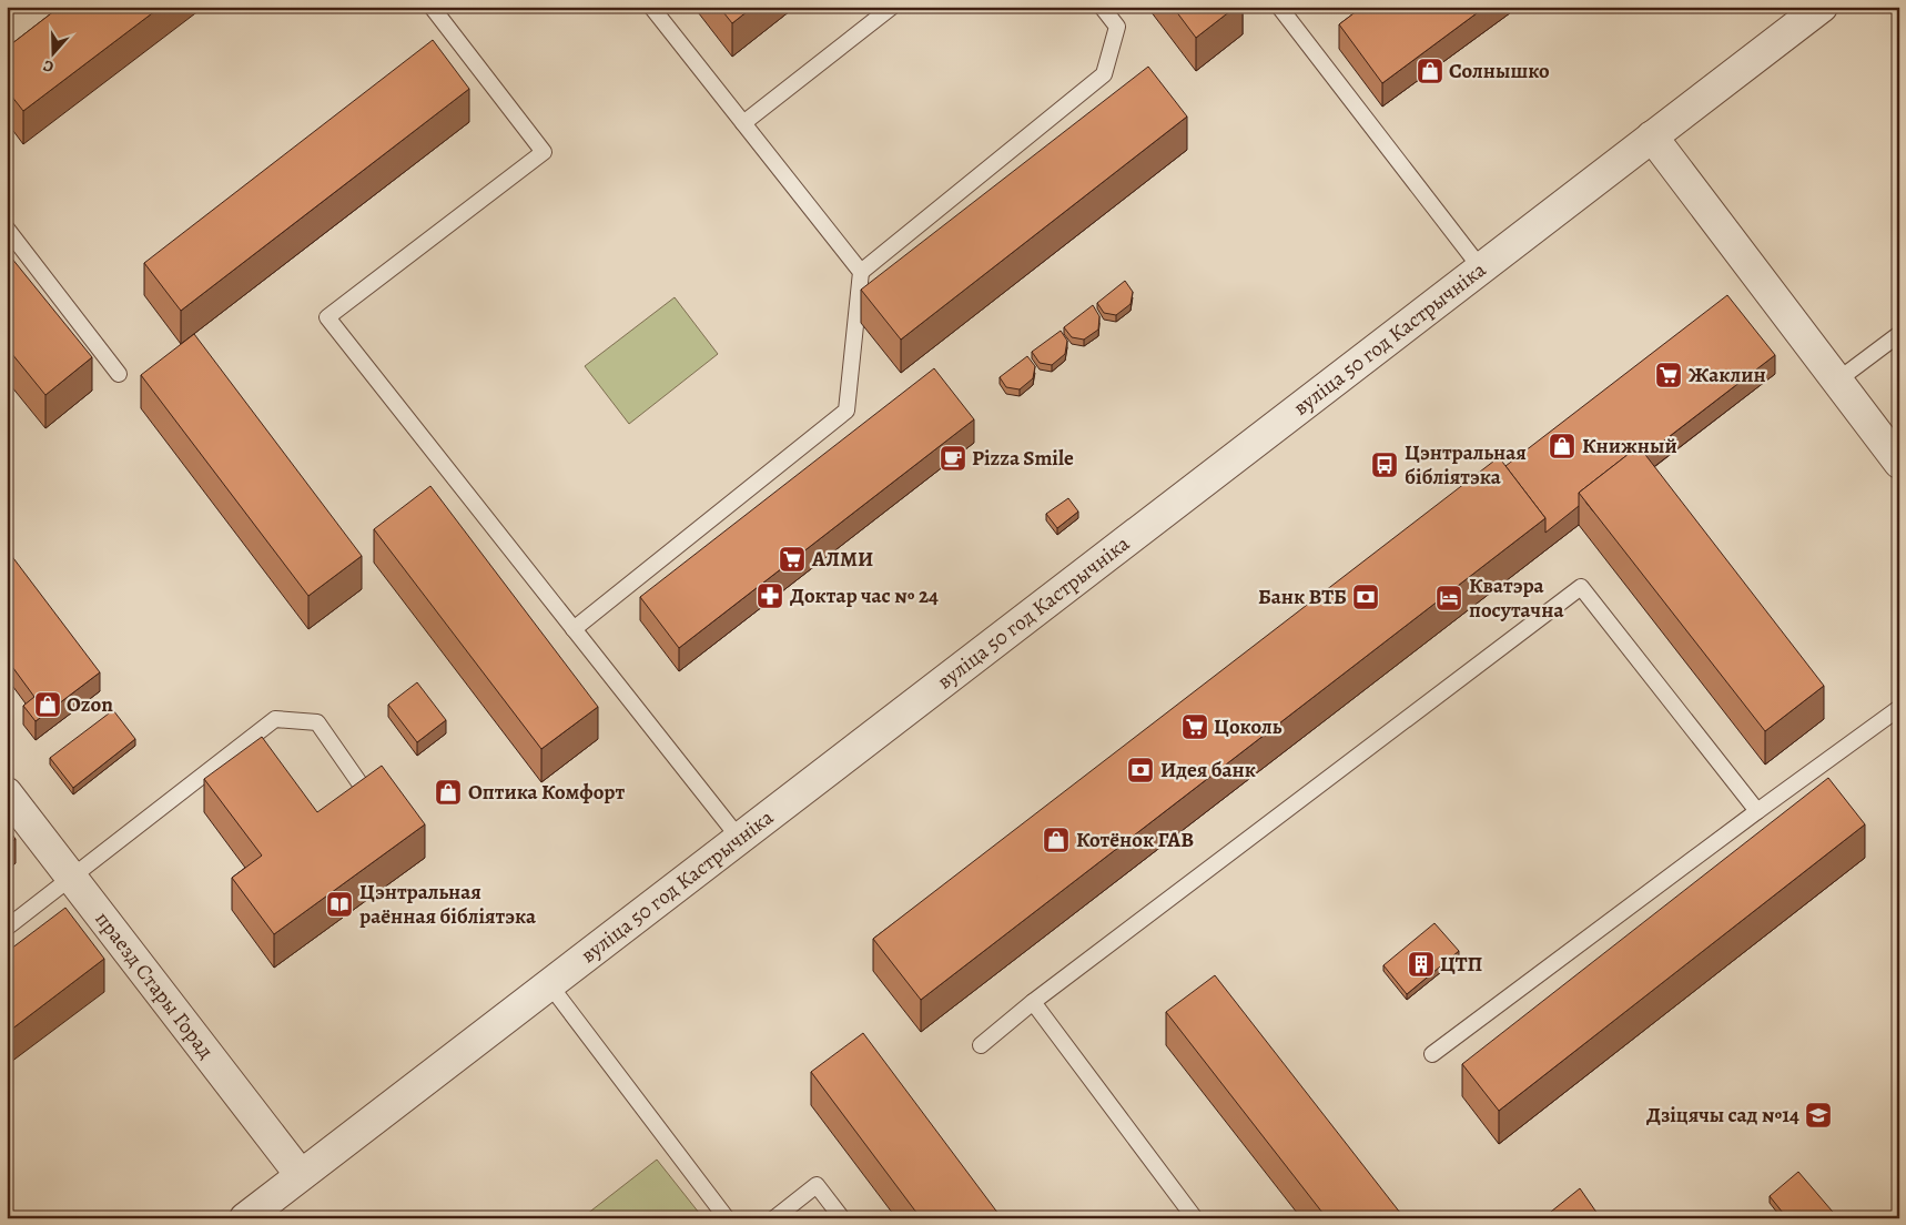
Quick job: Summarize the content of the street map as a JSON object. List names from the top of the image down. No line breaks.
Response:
{"streets":{"street":["вуліца 50 год Кастрычніка","праезд Стары Горад"]},"crossings":[["вуліца 50 год Кастрычніка","праезд Стары Горад"]],"places":{"shop":["Солнышко","Книжный","Ozon","Оптика Комфорт","Котёнок ГАВ"],"supermarket":["Жаклин","АЛМИ","Цоколь"],"cafe":["Pizza Smile"],"bus stop":["Цэнтральная бібліятэка"],"pharmacy":["Доктар час № 24"],"bank":["Банк ВТБ","Идея банк"],"hotel":["Кватэра посутачна"],"library":["Цэнтральная раённая бібліятэка"],"building":["ЦТП"],"school or university":["Дзіцячы сад №14"]},"north":"bottom"}
